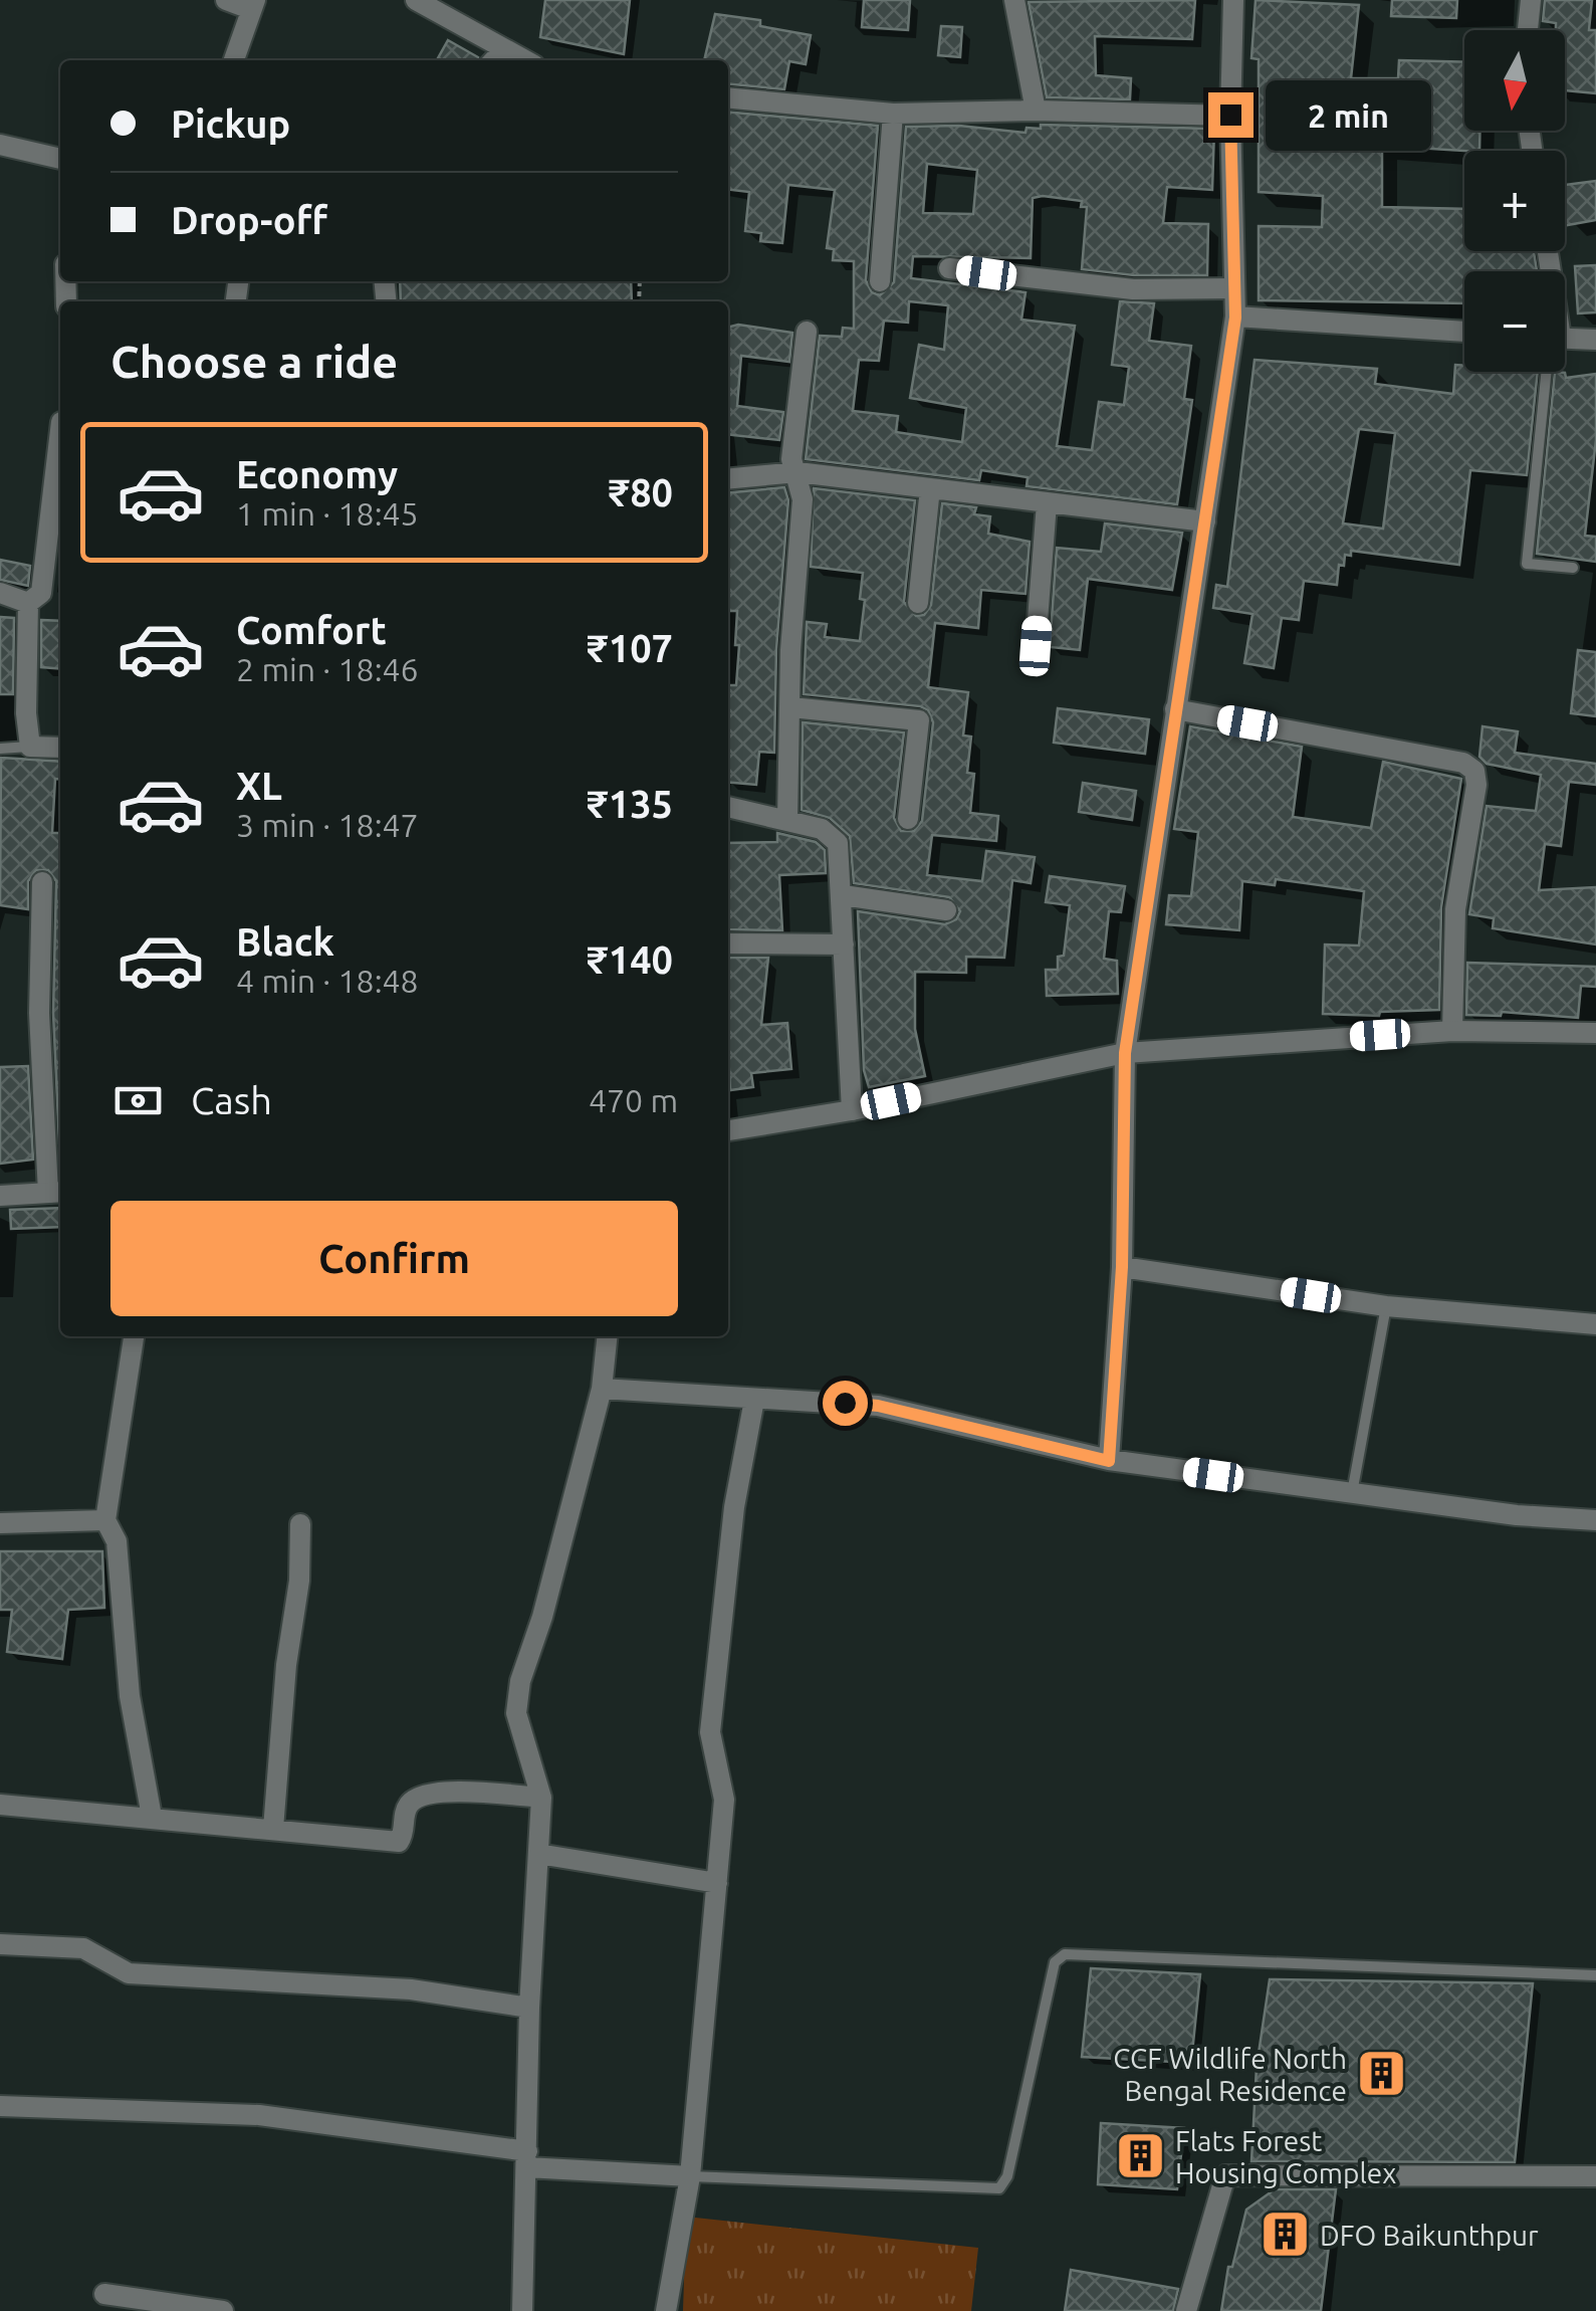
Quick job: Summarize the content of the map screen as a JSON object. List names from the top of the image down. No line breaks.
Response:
{"places":{"building":["CCF Wildlife North Bengal Residence","Flats Forest Housing Complex","DFO Baikunthpur"]},"north":"bottom","page":{"map_buttons":["+","−"],"banner":["Pickup","Drop-off"],"bubble":"2 min","heading":"Choose a ride","list":[{"name":"Economy","note":"1 min · 18:45","value":"₹80"},{"name":"Comfort","note":"2 min · 18:46","value":"₹107"},{"name":"XL","note":"3 min · 18:47","value":"₹135"},{"name":"Black","note":"4 min · 18:48","value":"₹140"}],"pay":["Cash","470 m"],"buttons":"Confirm"}}
